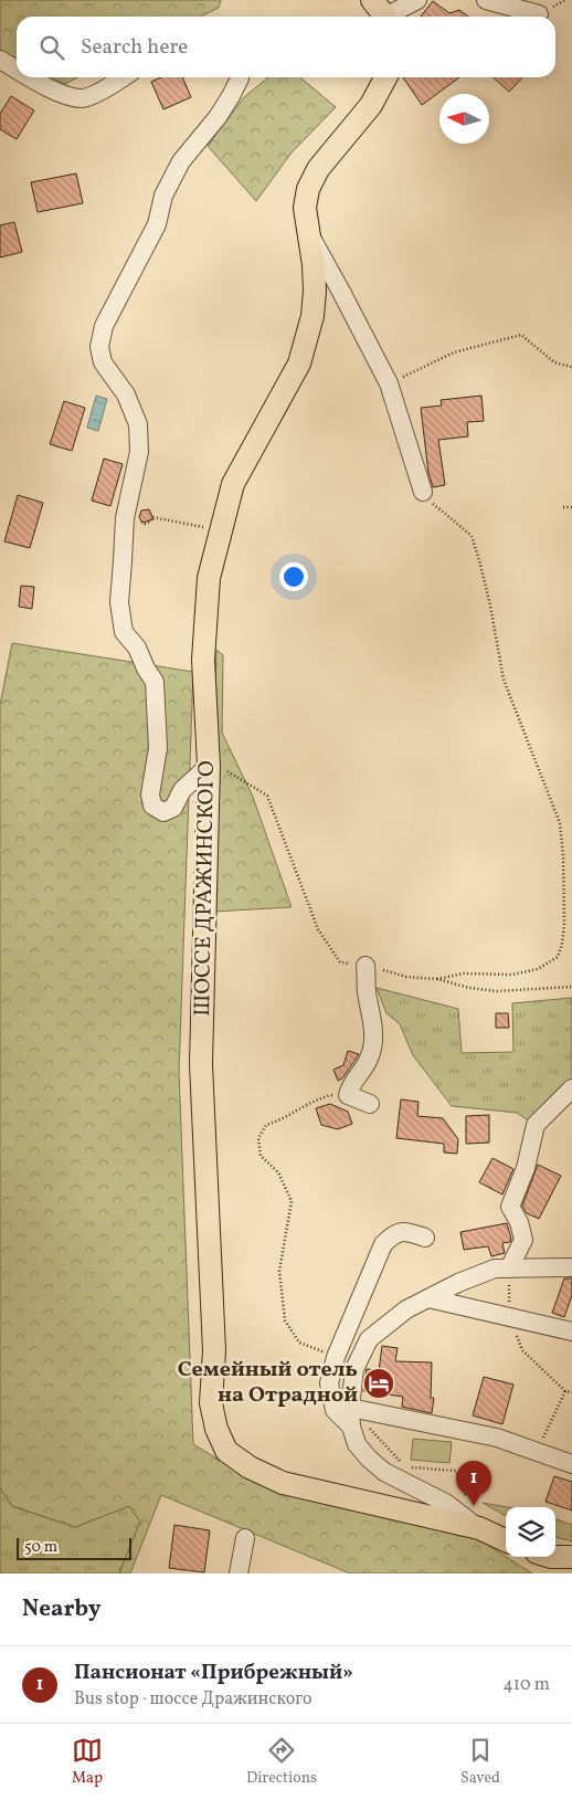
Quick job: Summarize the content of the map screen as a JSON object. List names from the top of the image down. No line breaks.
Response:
{"streets":{"main road":["ШОССЕ ДРАЖИНСКОГО"]},"places":{"hotel":["Семейный отель на Отрадной"]},"scale_bar":"50 m","north":"left","page":{"search":"Search here","pins":"1","scale":"50 m","heading":"Nearby","list":[{"mark":"1","name":"Пансионат «Прибрежный»","note":"Bus stop · шоссе Дражинского","value":"410 m"}],"nav":["Map","Directions","Saved"]}}
